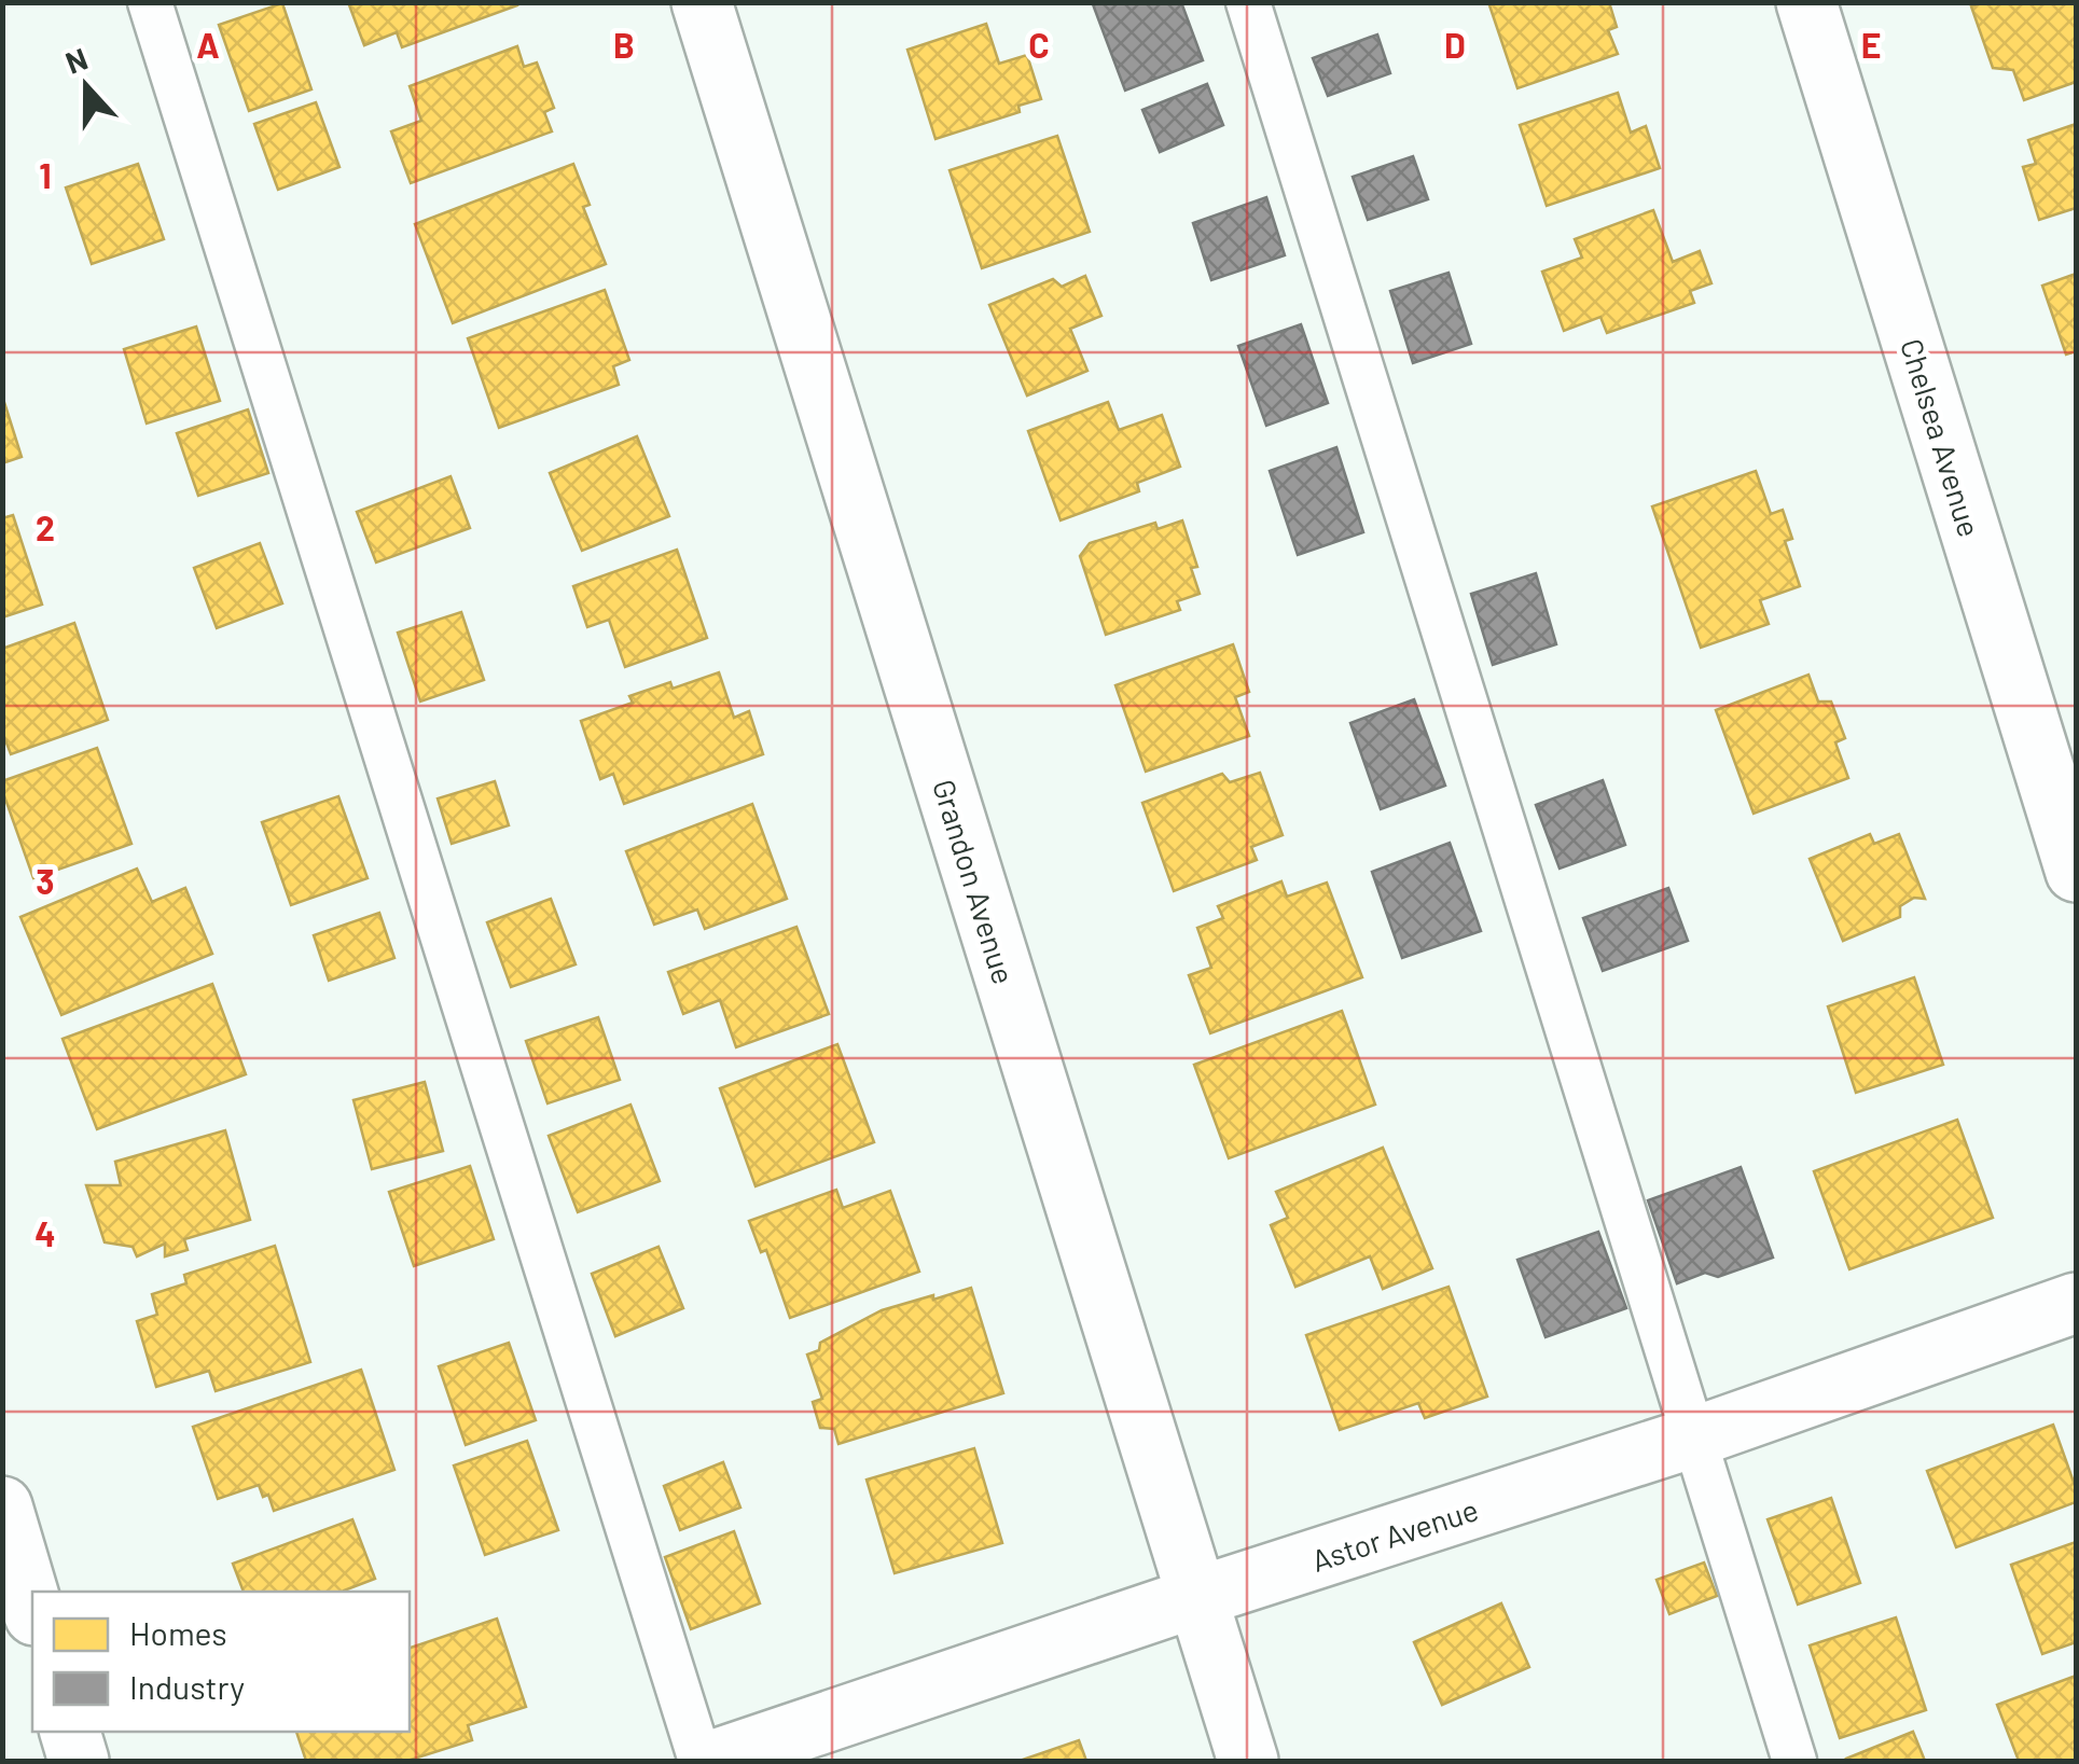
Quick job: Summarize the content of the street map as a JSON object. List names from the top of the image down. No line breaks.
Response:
{"streets":{"street":["Chelsea Avenue","Grandon Avenue","Astor Avenue"]},"crossings":[["Grandon Avenue","Astor Avenue"]],"legend":["Homes","Industry"],"north":"top","grid":{"columns":["A","B","C","D","E"],"rows":["1","2","3","4"]}}
